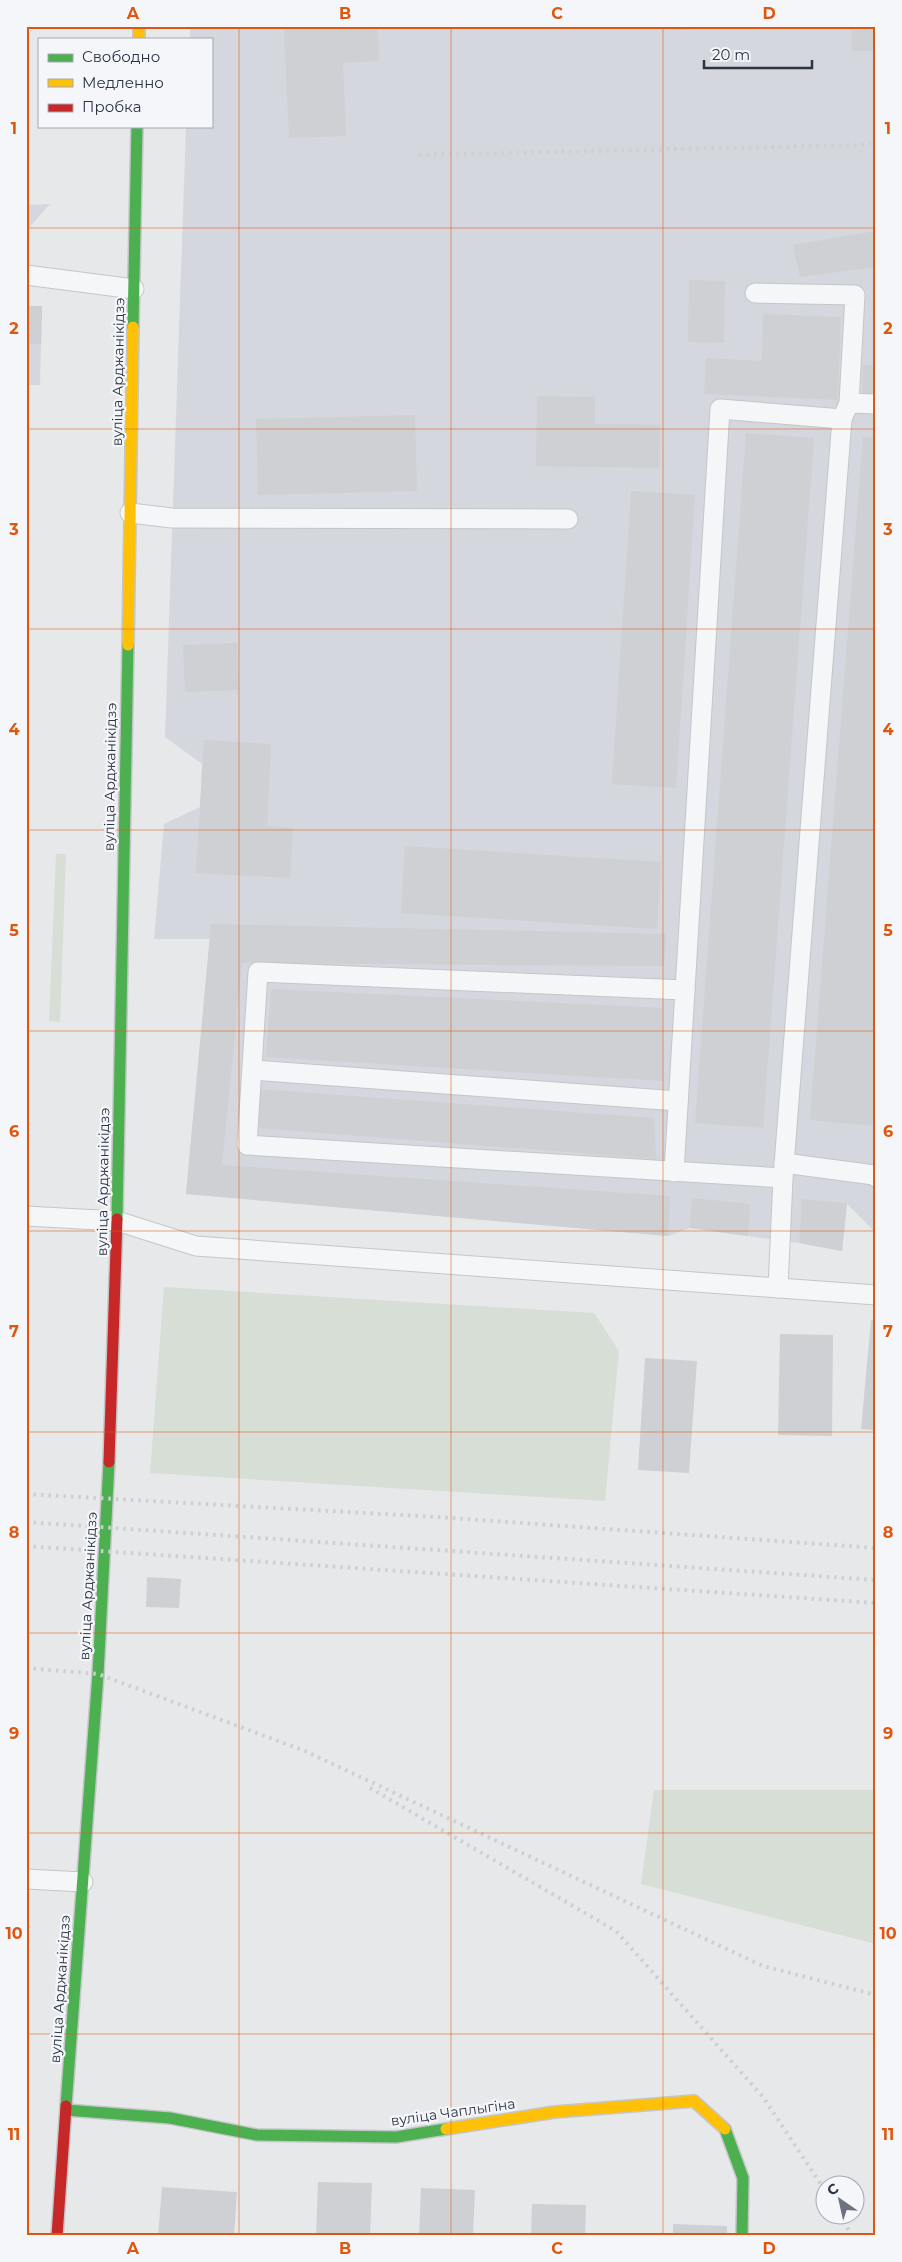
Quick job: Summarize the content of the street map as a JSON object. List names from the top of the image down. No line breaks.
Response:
{"streets":{"main road":["вуліца Арджанікідзэ","вуліца Чаплыгіна"]},"crossings":[["вуліца Арджанікідзэ","вуліца Чаплыгіна"]],"legend":["Свободно","Медленно","Пробка"],"scale_bar":"20 m","north":"top left","grid":{"columns":["A","B","C","D"],"rows":["1","2","3","4","5","6","7","8","9","10","11"]}}
